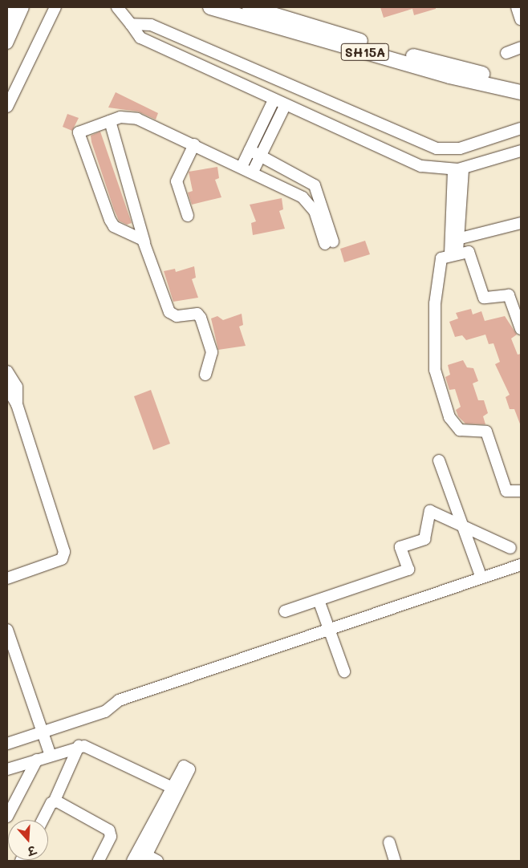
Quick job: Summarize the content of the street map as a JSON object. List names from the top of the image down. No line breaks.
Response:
{"streets":{"main road":["SH15A"]},"north":"bottom"}
